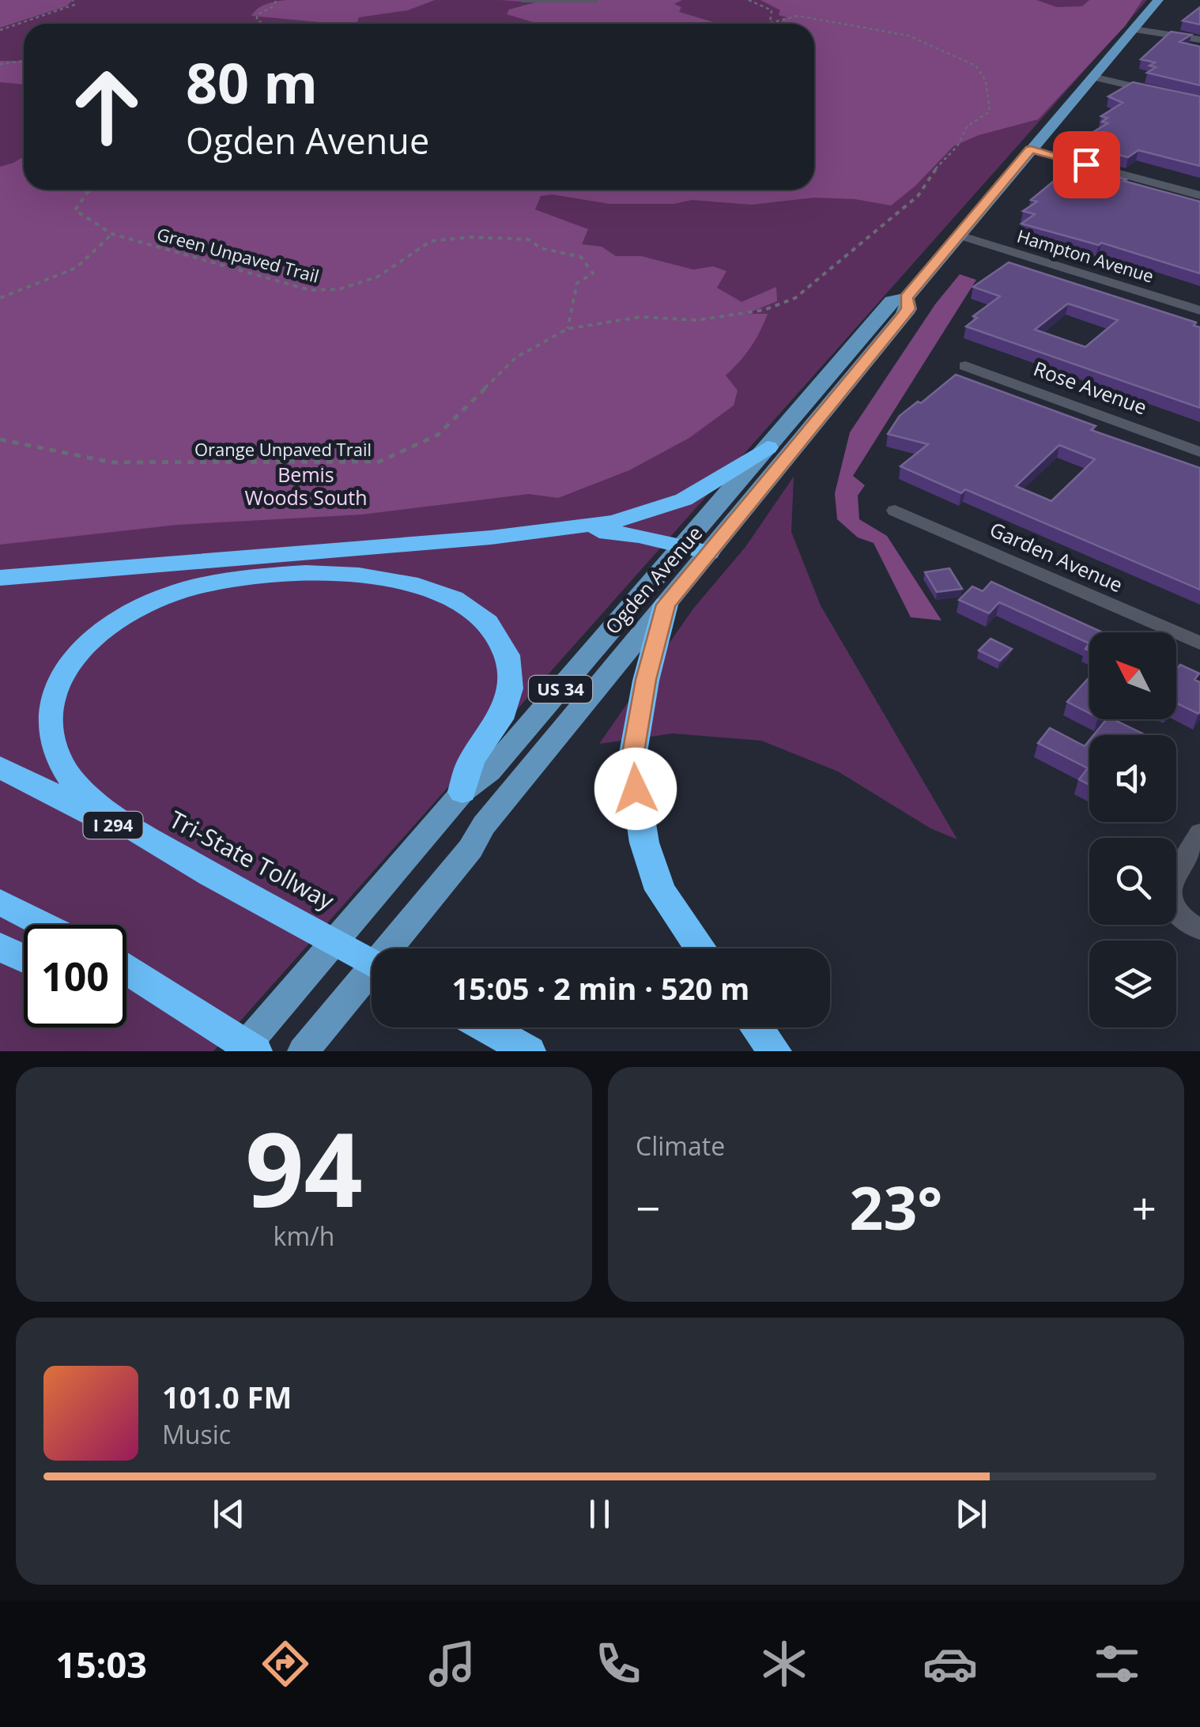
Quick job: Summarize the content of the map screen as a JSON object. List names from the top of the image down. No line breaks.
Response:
{"streets":{"highway":["I 294","Tri-State Tollway"],"main road":["Ogden Avenue","US 34"],"street":["Hampton Avenue","Rose Avenue","Garden Avenue"],"path":["Green Unpaved Trail","Orange Unpaved Trail"]},"crossings":[["Green Unpaved Trail","Orange Unpaved Trail"],["Hampton Avenue","Ogden Avenue"]],"parks":["Bemis Woods South"],"north":"top left","page":{"turn":["80 m","Ogden Avenue"],"limit":"100","trip":"15:05 · 2 min · 520 m","tile":[["94","km/h"],"Climate"],"heat":["−","23°","+"],"song":["101.0 FM","Music"],"tabs":"15:03"}}
